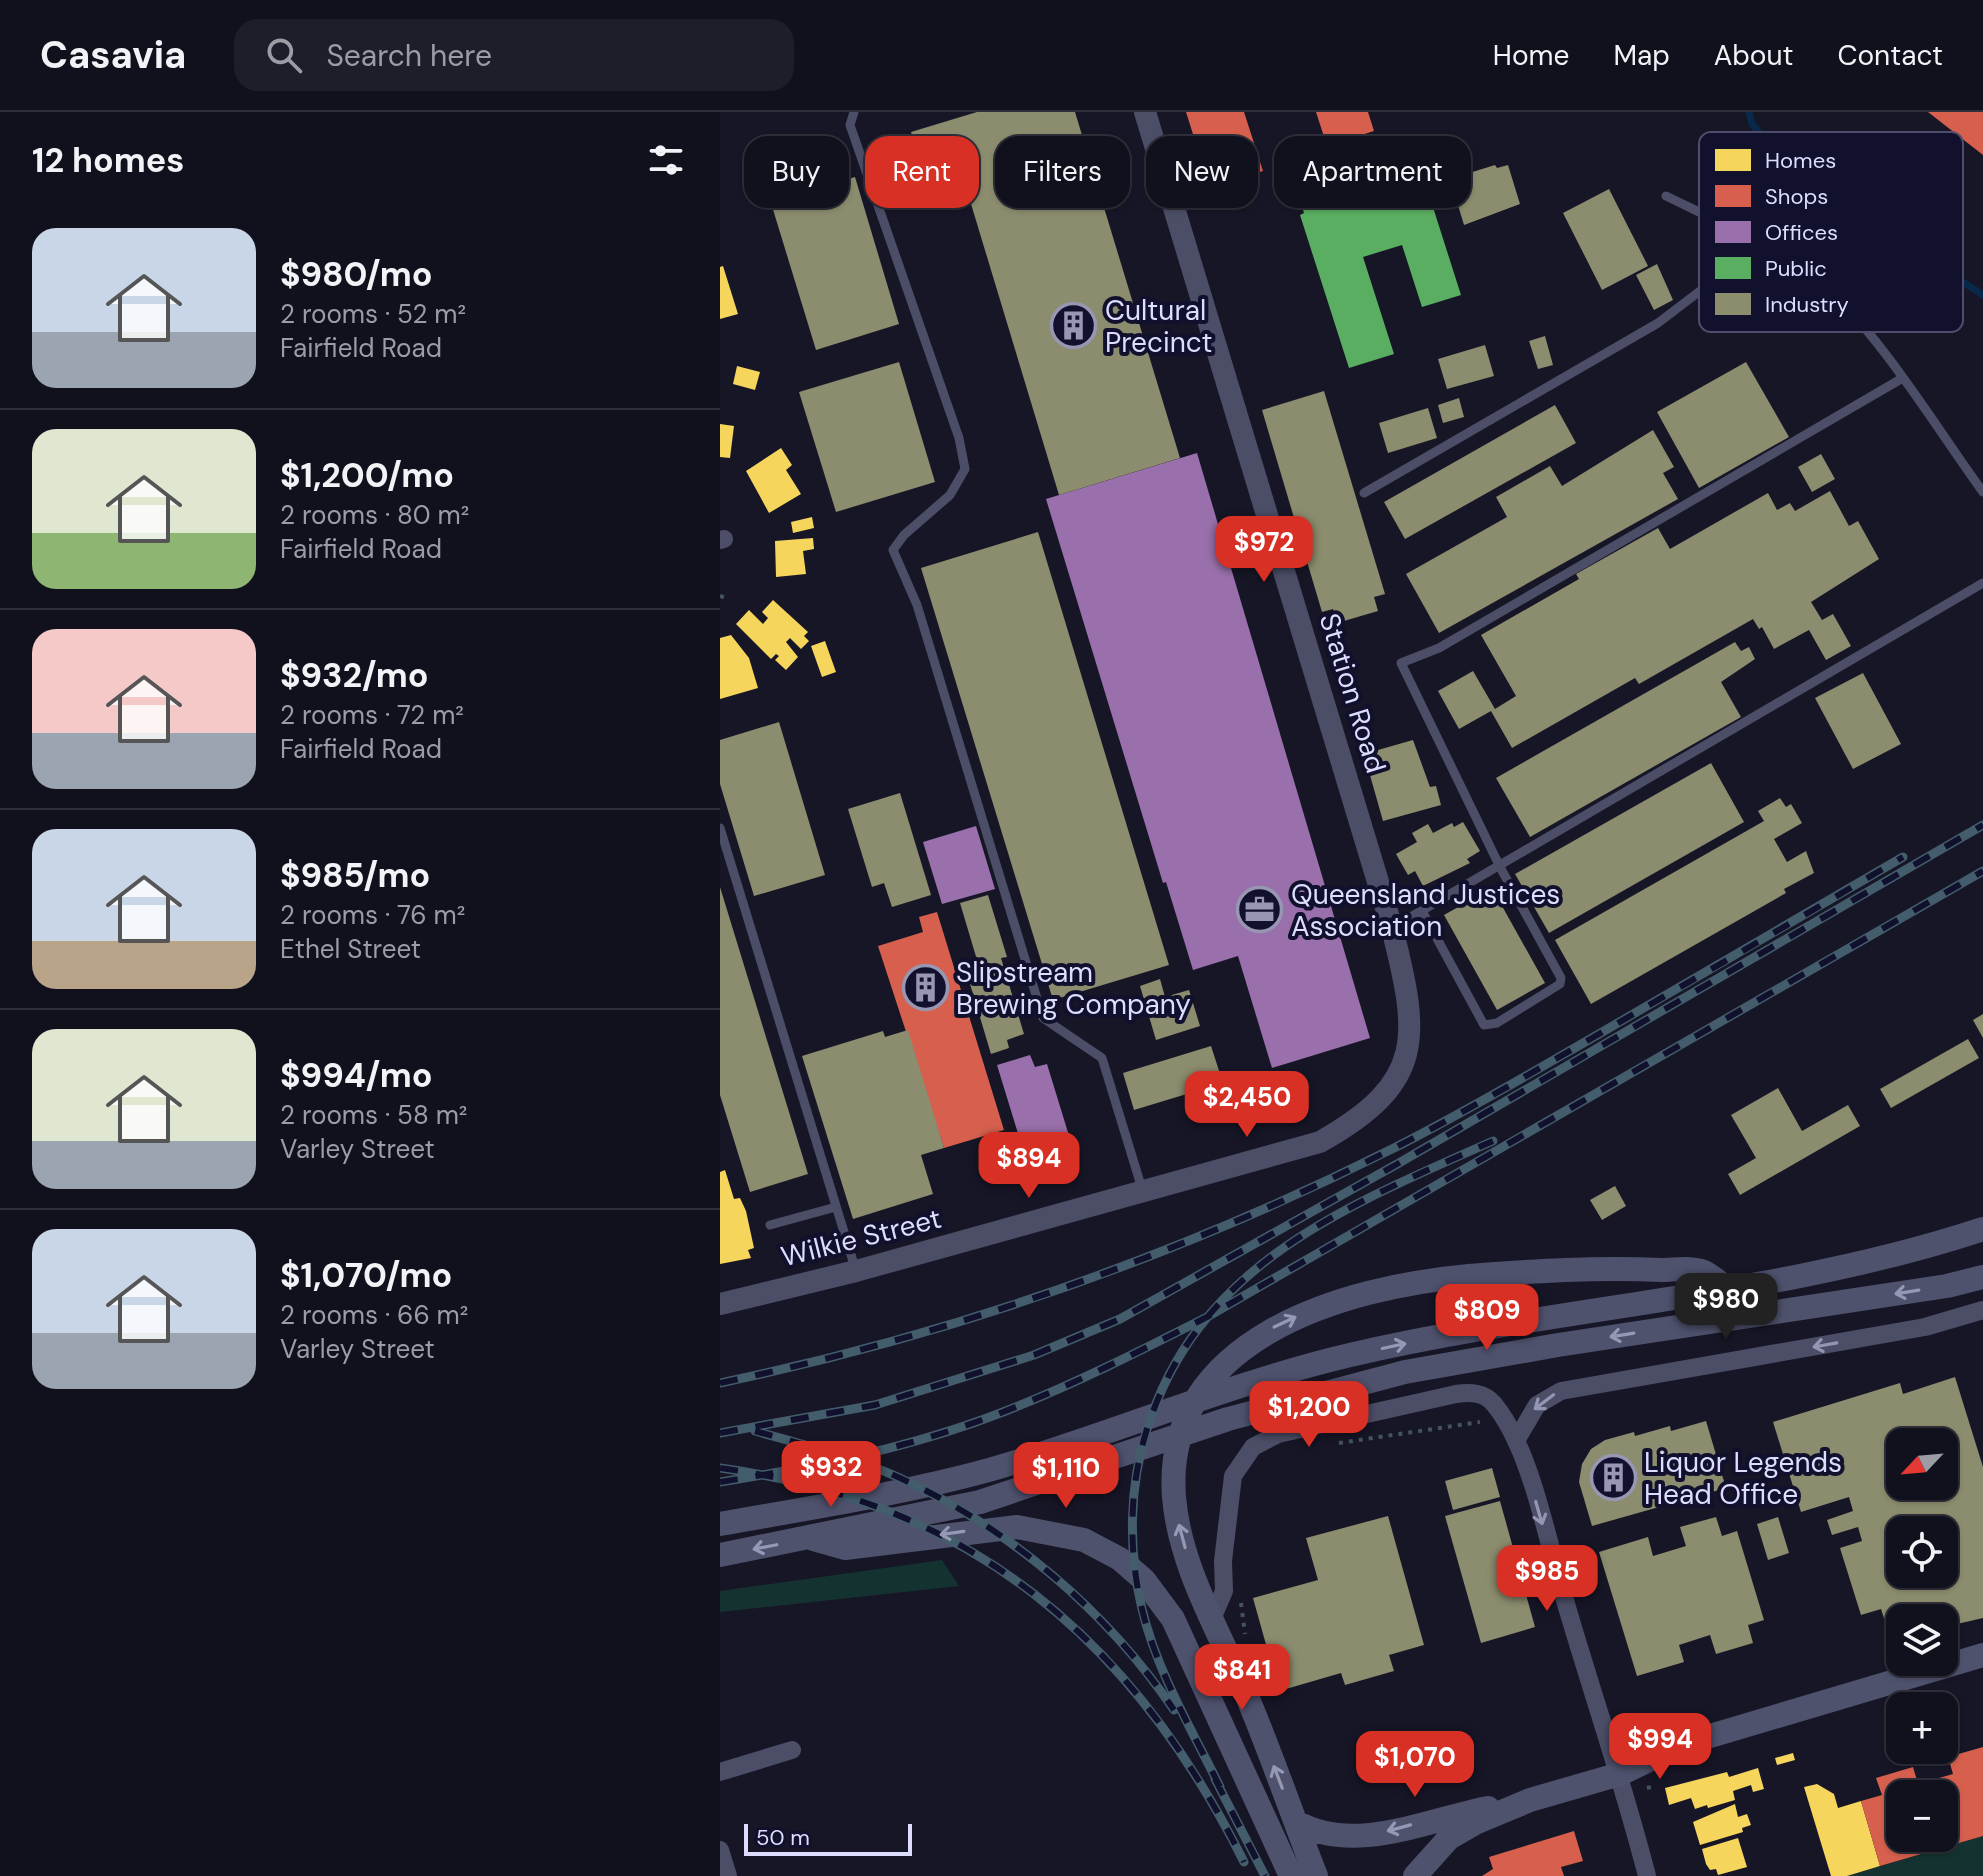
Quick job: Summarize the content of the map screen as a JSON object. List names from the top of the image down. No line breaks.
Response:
{"streets":{"street":["Station Road","Wilkie Street"]},"crossings":[["Station Road","Wilkie Street"]],"places":{"building":["Cultural Precinct","Slipstream Brewing Company","Liquor Legends Head Office"],"office":["Queensland Justices Association"]},"legend":["Homes","Shops","Offices","Public","Industry"],"scale_bar":"50 m","north":"bottom left","page":{"header":"Casavia","search":"Search here","nav":["Home","Map","About","Contact"],"heading":"12 homes","chip":["Buy","Rent","Filters","New","Apartment"],"list":[{"name":"$980/mo","note":"2 rooms · 52 m² · Fairfield Road"},{"name":"$1,200/mo","note":"2 rooms · 80 m² · Fairfield Road"},{"name":"$932/mo","note":"2 rooms · 72 m² · Fairfield Road"},{"name":"$985/mo","note":"2 rooms · 76 m² · Ethel Street"},{"name":"$994/mo","note":"2 rooms · 58 m² · Varley Street"},{"name":"$1,070/mo","note":"2 rooms · 66 m² · Varley Street"}],"price":["$972","$2,450","$894","$980","$809","$1,200","$932","$1,110","$985","$841","$994","$1,070"],"map_buttons":["+","−"],"scale":"50 m"}}
